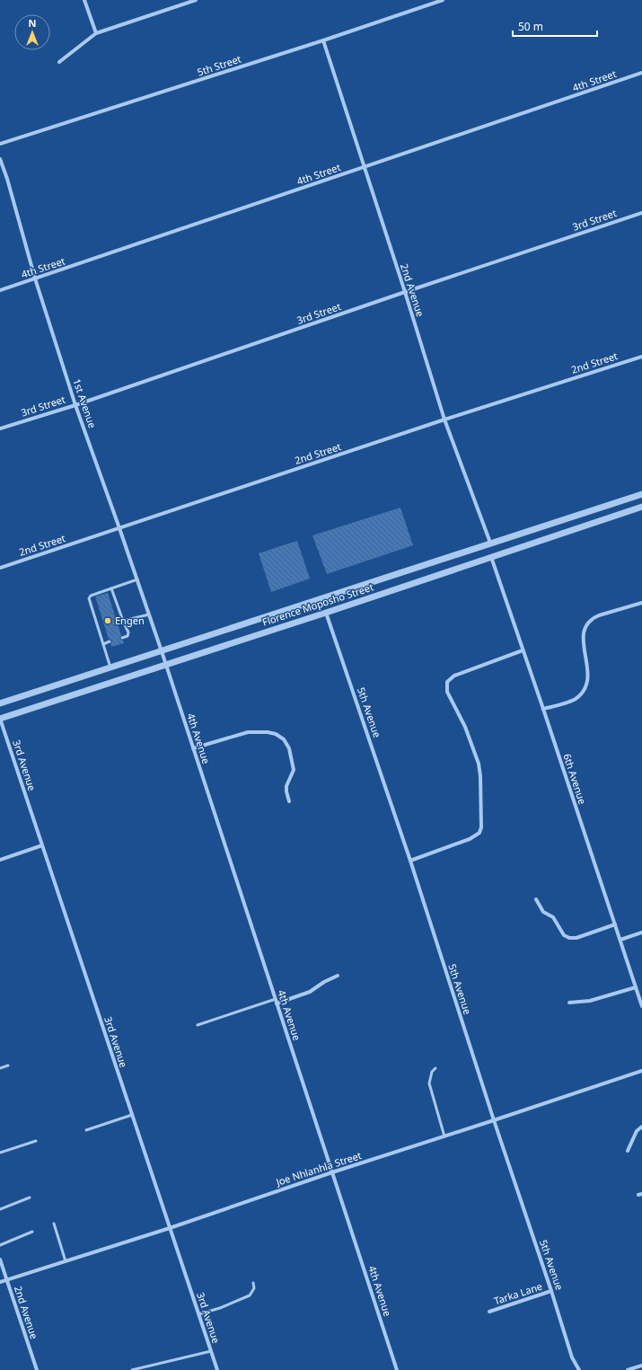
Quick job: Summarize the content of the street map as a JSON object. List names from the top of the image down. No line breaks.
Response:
{"streets":{"street":["5th Street","4th Street","3rd Street","2nd Avenue","2nd Street","1st Avenue","Florence Moposho Street","5th Avenue","4th Avenue","3rd Avenue","6th Avenue","Joe Nhlanhla Street","Tarka Lane"]},"crossings":[["5th Street","2nd Avenue"],["4th Street","2nd Avenue"],["4th Street","1st Avenue"],["3rd Street","2nd Avenue"],["3rd Street","1st Avenue"],["2nd Avenue","2nd Street"],["2nd Avenue","Florence Moposho Street"],["2nd Avenue","Joe Nhlanhla Street"],["2nd Street","1st Avenue"],["1st Avenue","Florence Moposho Street"],["1st Avenue","4th Avenue"],["Florence Moposho Street","5th Avenue"],["Florence Moposho Street","4th Avenue"],["Florence Moposho Street","3rd Avenue"],["Florence Moposho Street","6th Avenue"],["5th Avenue","Joe Nhlanhla Street"],["5th Avenue","Tarka Lane"],["4th Avenue","Joe Nhlanhla Street"],["3rd Avenue","Joe Nhlanhla Street"]],"places":["Engen"],"scale_bar":"50 m","north":"top"}
